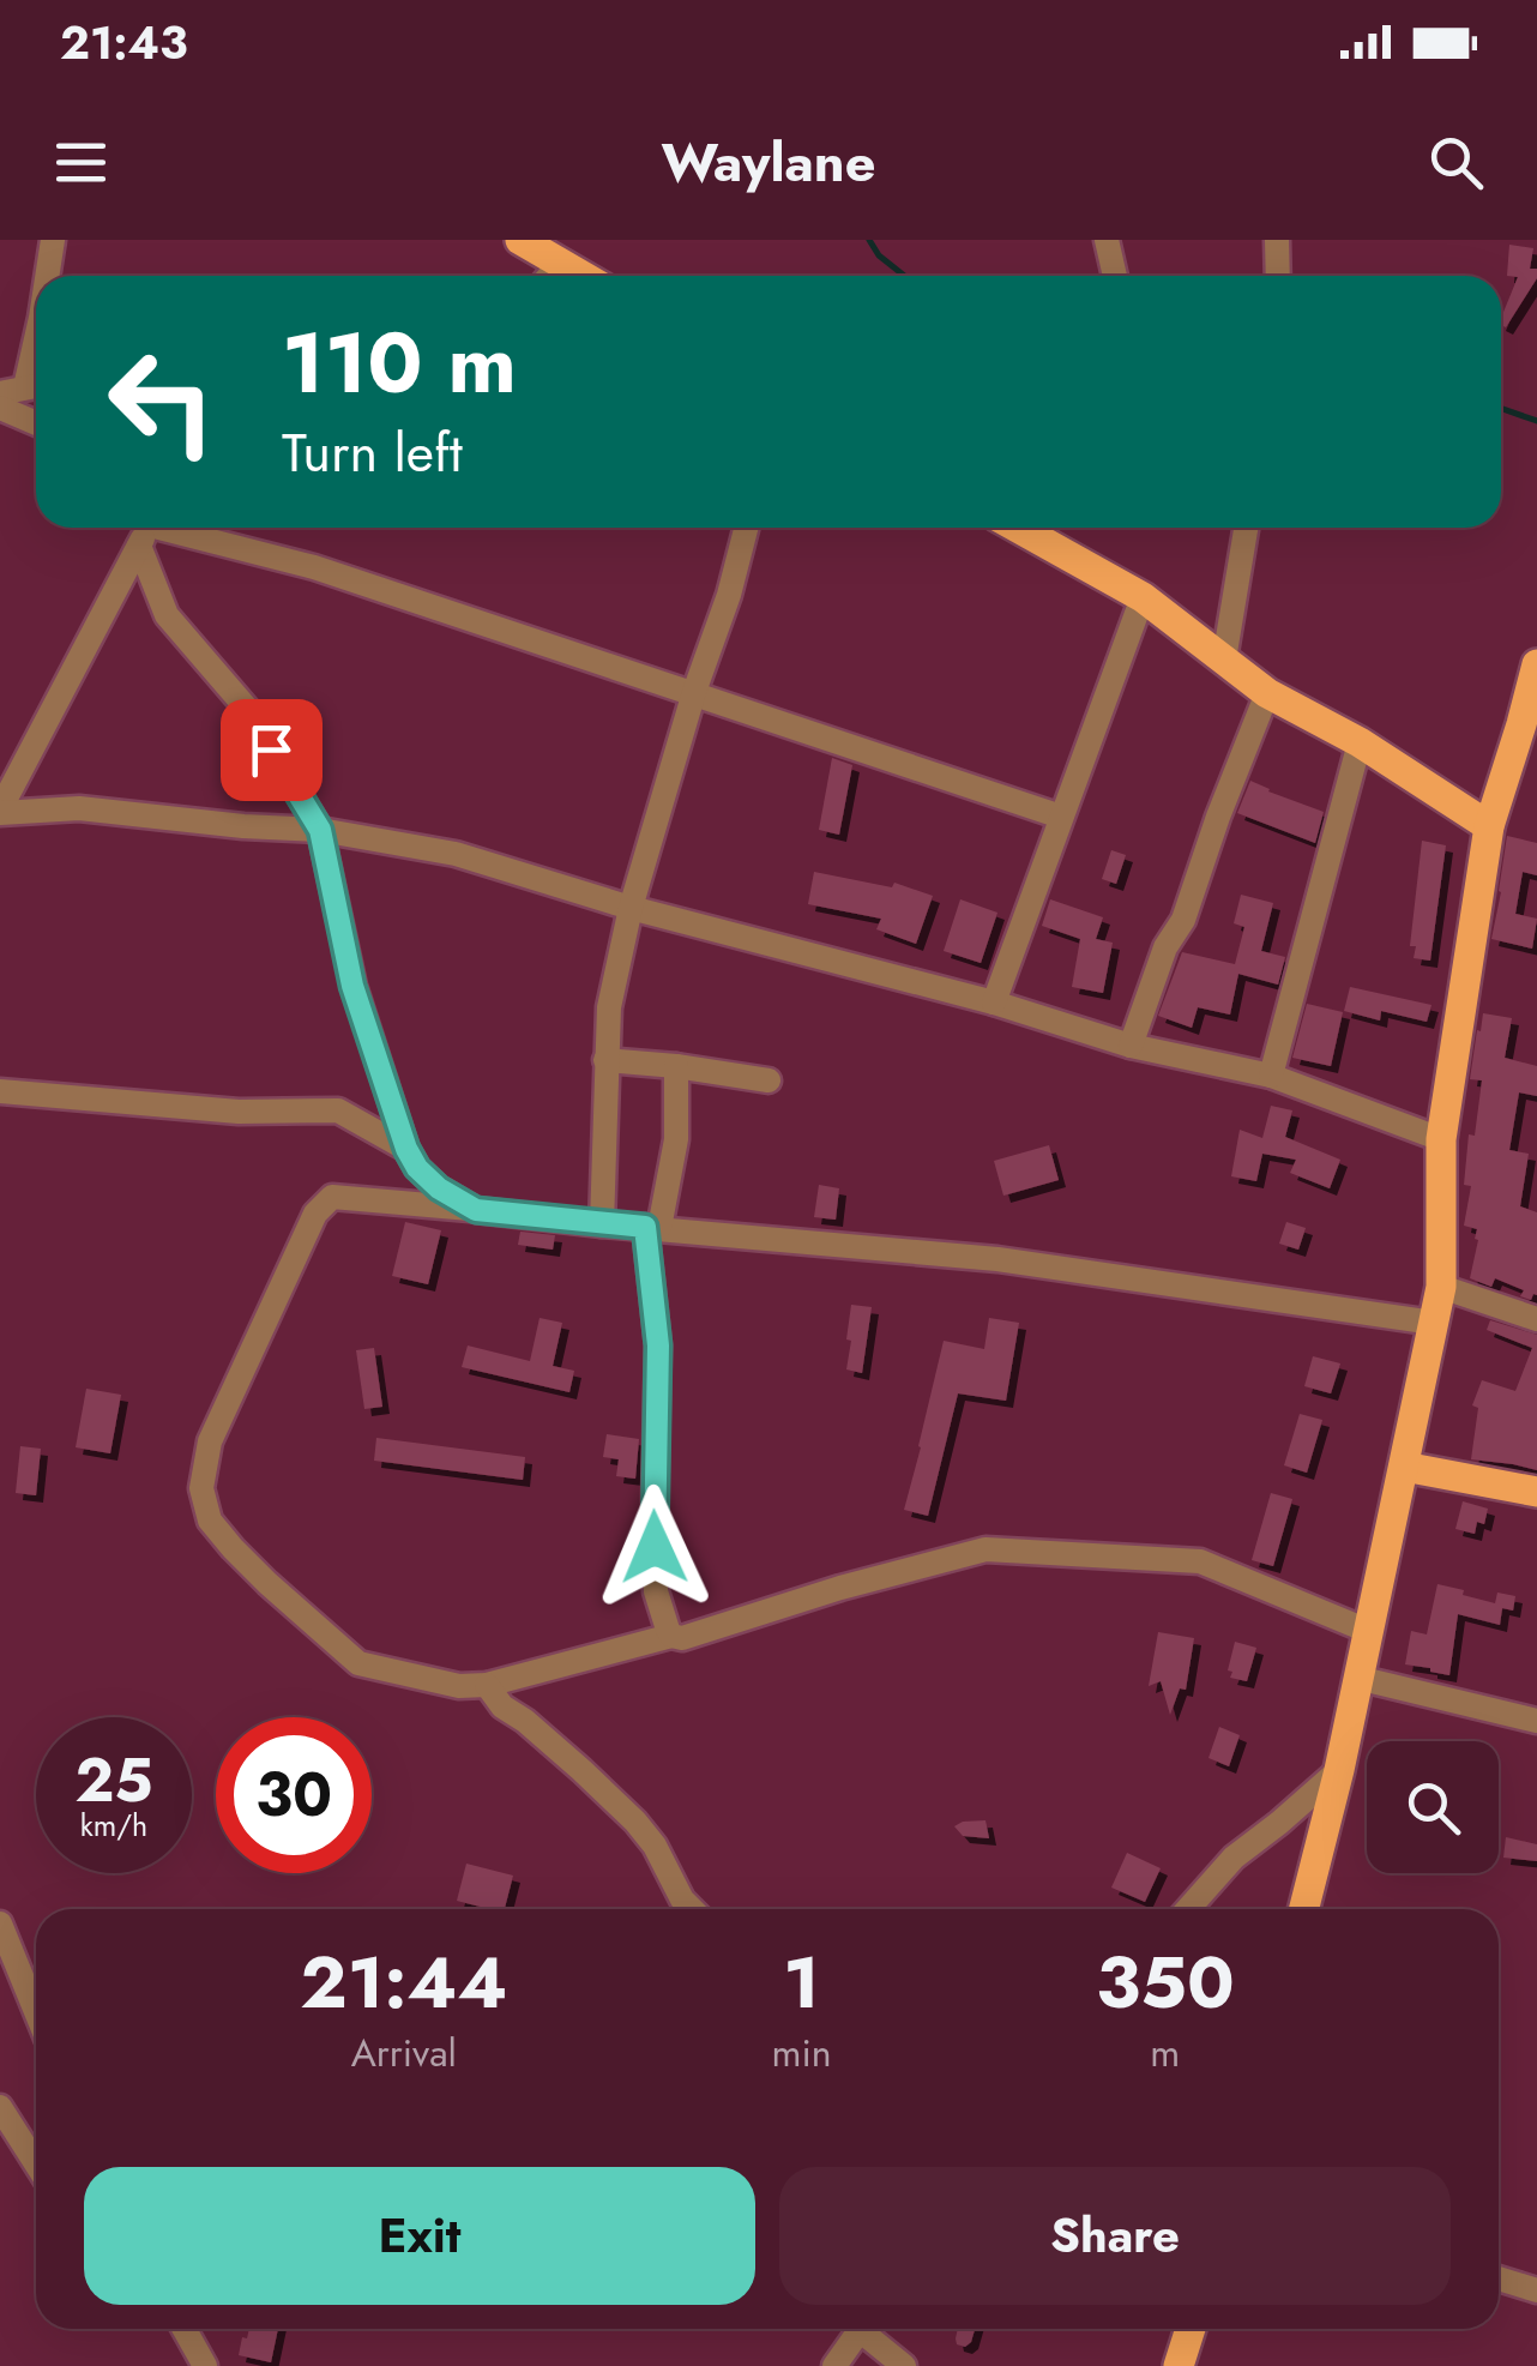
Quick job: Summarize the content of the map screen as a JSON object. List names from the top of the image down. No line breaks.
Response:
{"page":{"status":"21:43","header":"Waylane","turn":["110 m","Turn left"],"speed":"25 km/h","limit":"30","eta":["21:44","Arrival","1","min","350","m"],"buttons":["Exit","Share"]}}
